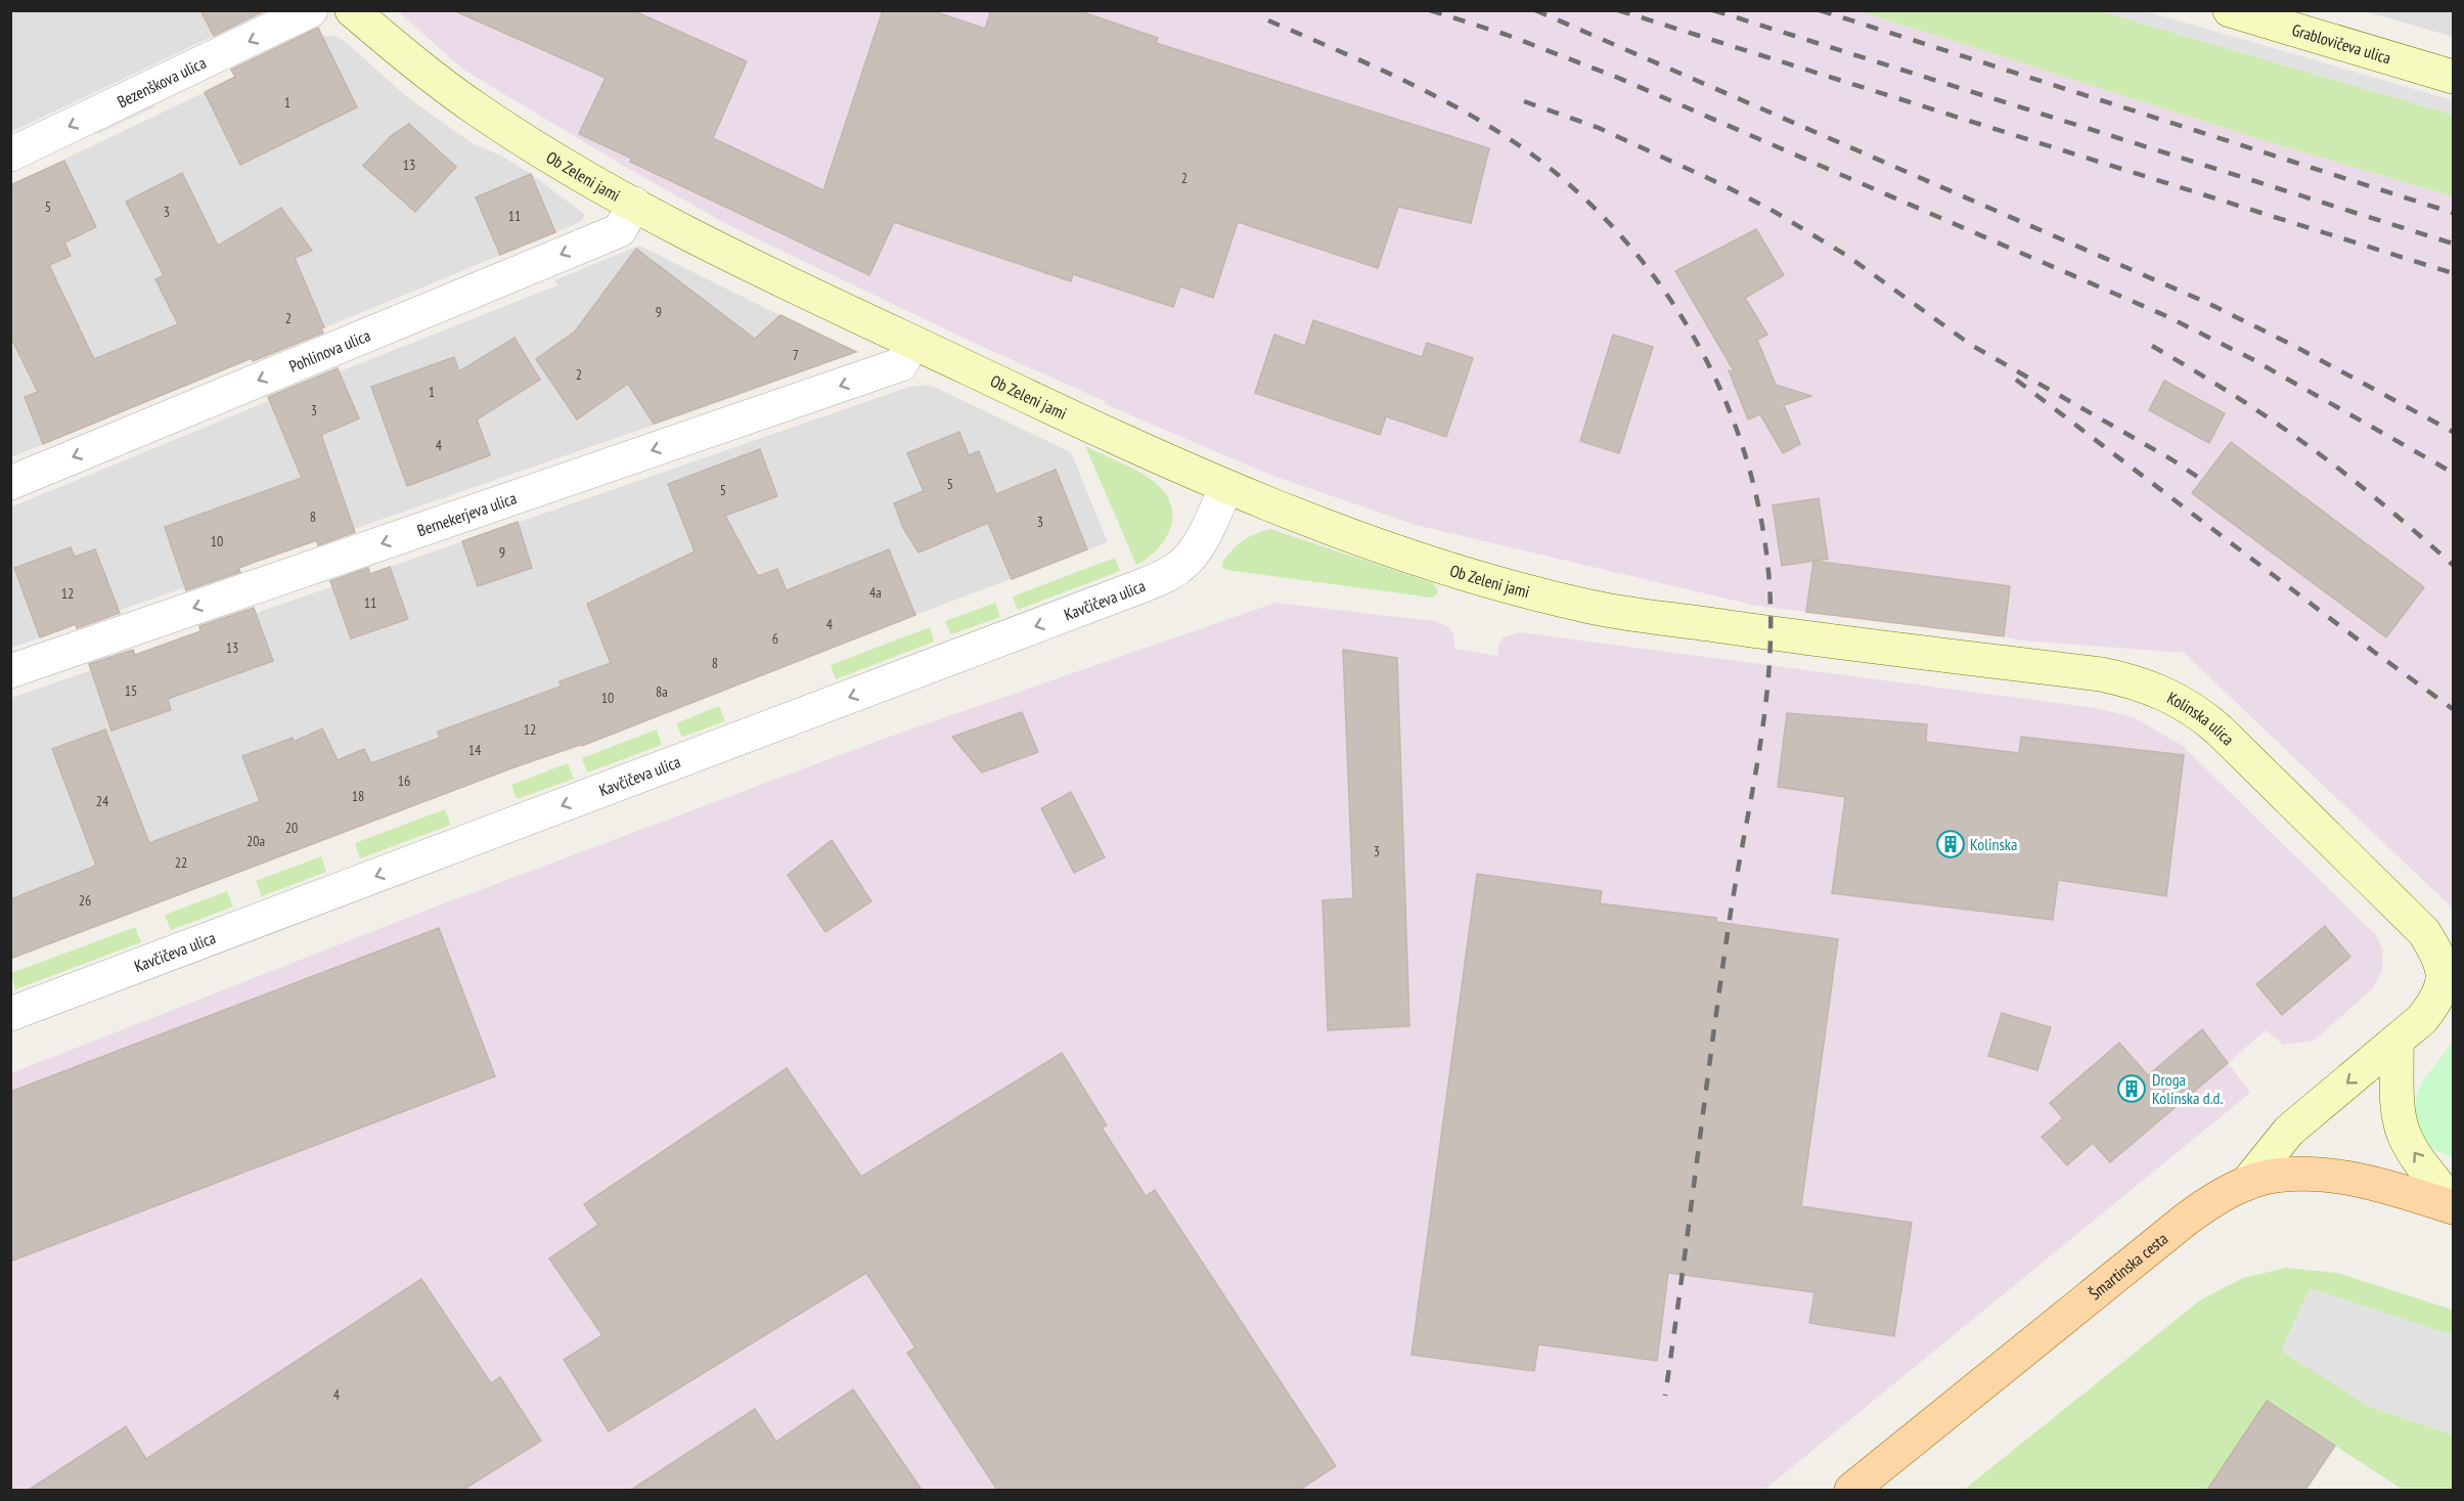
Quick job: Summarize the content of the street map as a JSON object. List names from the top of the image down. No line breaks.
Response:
{"streets":{"main road":["Šmartinska cesta"],"street":["Grablovičeva ulica","Bezenškova ulica","Ob Zeleni jami","Pohlinova ulica","Bernekerjeva ulica","Kavčičeva ulica","Kolinska ulica"]},"crossings":[["Ob Zeleni jami","Pohlinova ulica"],["Ob Zeleni jami","Bernekerjeva ulica"],["Ob Zeleni jami","Kavčičeva ulica"],["Ob Zeleni jami","Kolinska ulica"],["Kolinska ulica","Šmartinska cesta"]],"one_way":["Bezenškova ulica","Pohlinova ulica","Bernekerjeva ulica","Kavčičeva ulica"],"places":{"building":["Kolinska","Droga Kolinska d.d."]},"house_numbers":["1","13","2","5","3","11","9","2","7","2","1","3","4","5","5","8","3","10","9","4a","12","11","4","6","13","8","15","8a","10","12","14","16","18","24","20","20a","3","22","26","4"]}
